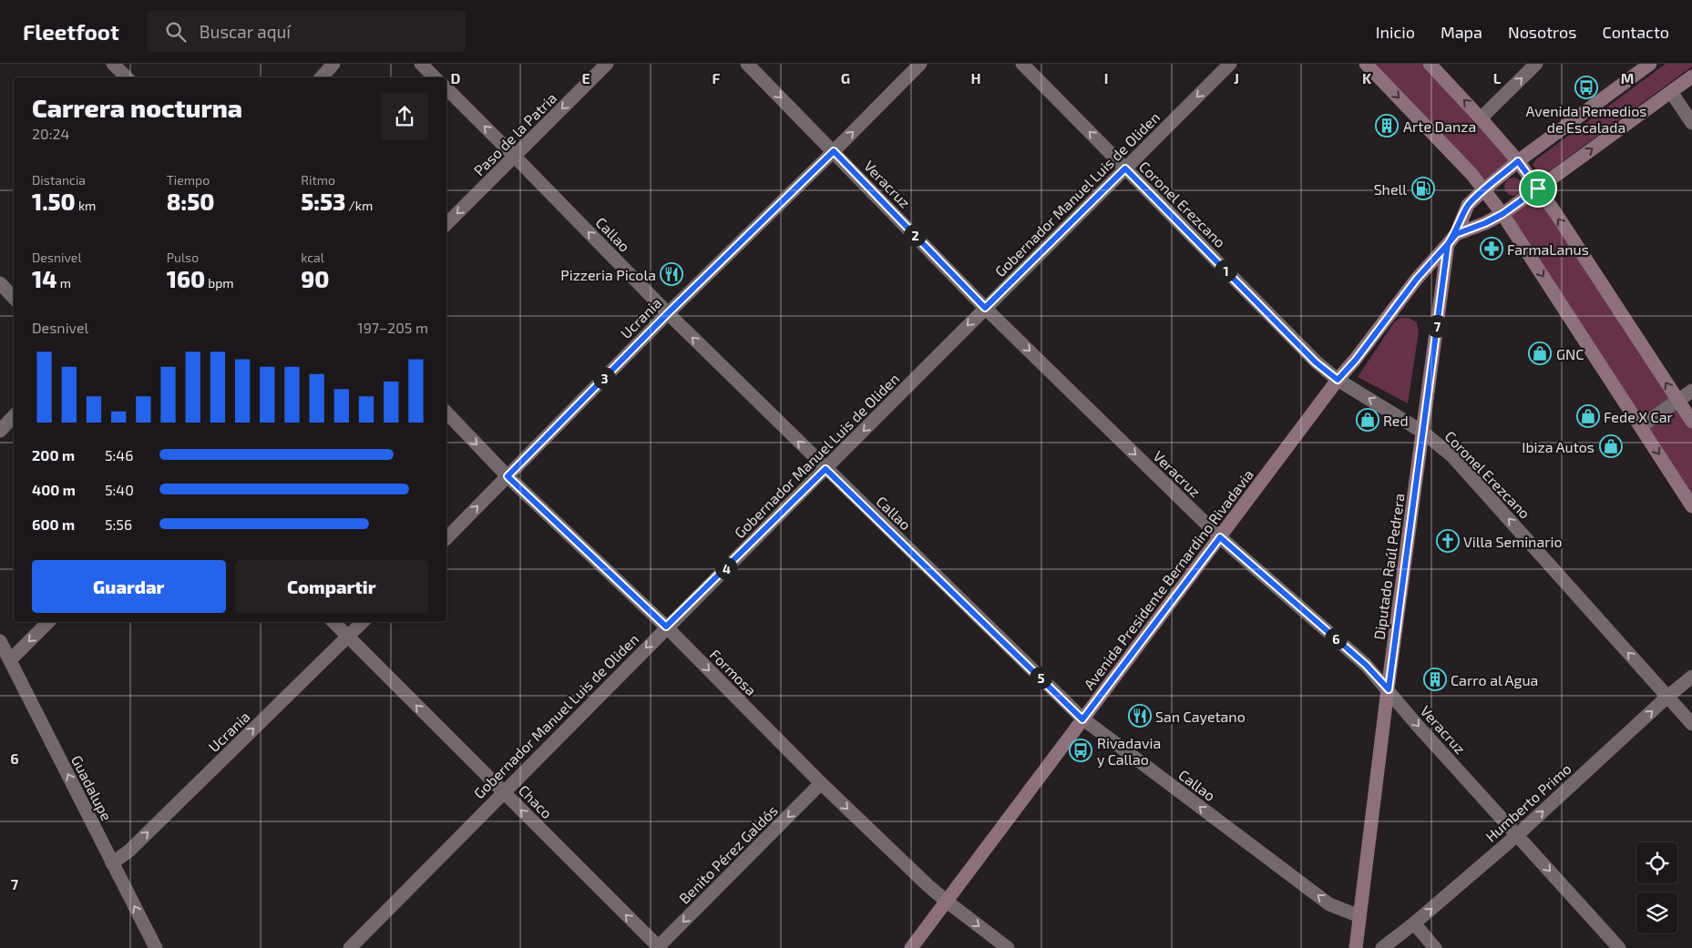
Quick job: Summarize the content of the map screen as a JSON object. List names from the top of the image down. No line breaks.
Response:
{"streets":{"street":["Paso de la Patria","Veracruz","Gobernador Manuel Luis de Oliden","Coronel Erezcano","Callao","Ucrania","Diputado Raúl Pedrera","Avenida Presidente Bernardino Rivadavia","Formosa","Guadalupe","Chaco","Humberto Primo","Benito Pérez Galdós"]},"crossings":[["Paso de la Patria","Callao"],["Veracruz","Gobernador Manuel Luis de Oliden"],["Veracruz","Ucrania"],["Veracruz","Diputado Raúl Pedrera"],["Veracruz","Avenida Presidente Bernardino Rivadavia"],["Veracruz","Humberto Primo"],["Gobernador Manuel Luis de Oliden","Coronel Erezcano"],["Gobernador Manuel Luis de Oliden","Callao"],["Gobernador Manuel Luis de Oliden","Formosa"],["Gobernador Manuel Luis de Oliden","Chaco"],["Coronel Erezcano","Diputado Raúl Pedrera"],["Coronel Erezcano","Avenida Presidente Bernardino Rivadavia"],["Coronel Erezcano","Humberto Primo"],["Callao","Ucrania"],["Callao","Diputado Raúl Pedrera"],["Callao","Avenida Presidente Bernardino Rivadavia"],["Ucrania","Formosa"],["Ucrania","Guadalupe"],["Ucrania","Chaco"],["Diputado Raúl Pedrera","Avenida Presidente Bernardino Rivadavia"],["Avenida Presidente Bernardino Rivadavia","Formosa"],["Formosa","Benito Pérez Galdós"],["Chaco","Benito Pérez Galdós"]],"one_way":["Paso de la Patria","Veracruz","Gobernador Manuel Luis de Oliden","Coronel Erezcano","Callao","Ucrania","Formosa","Guadalupe","Chaco","Humberto Primo","Benito Pérez Galdós"],"places":{"bus stop":["Avenida Remedios de Escalada","Rivadavia y Callao"],"building":["Arte Danza","Carro al Agua"],"fuel station":["Shell"],"pharmacy":["FarmaLanus"],"restaurant":["Pizzeria Picola","San Cayetano"],"shop":["GNC","Fede X Car","Red","Ibiza Autos"],"church":["Villa Seminario"]},"page":{"header":"Fleetfoot","search":"Buscar aquí","nav":["Inicio","Mapa","Nosotros","Contacto"],"heading":["Carrera nocturna","20:24"],"stats":[["Distancia","1.50 km"],["Tiempo","8:50"],["Ritmo","5:53 /km"],["Desnivel","14 m"],["Pulso","160 bpm"],["kcal","90"]],"pins":["2","1","7","3","4","6","5"],"chart":["Desnivel","197–205 m"],"list":[{"name":"200 m","note":"5:46"},{"name":"400 m","note":"5:40"},{"name":"600 m","note":"5:56"}],"buttons":["Guardar","Compartir"]},"grid":{"columns":["D","E","F","G","H","I","J","K","L","M"],"rows":["6","7"]}}
